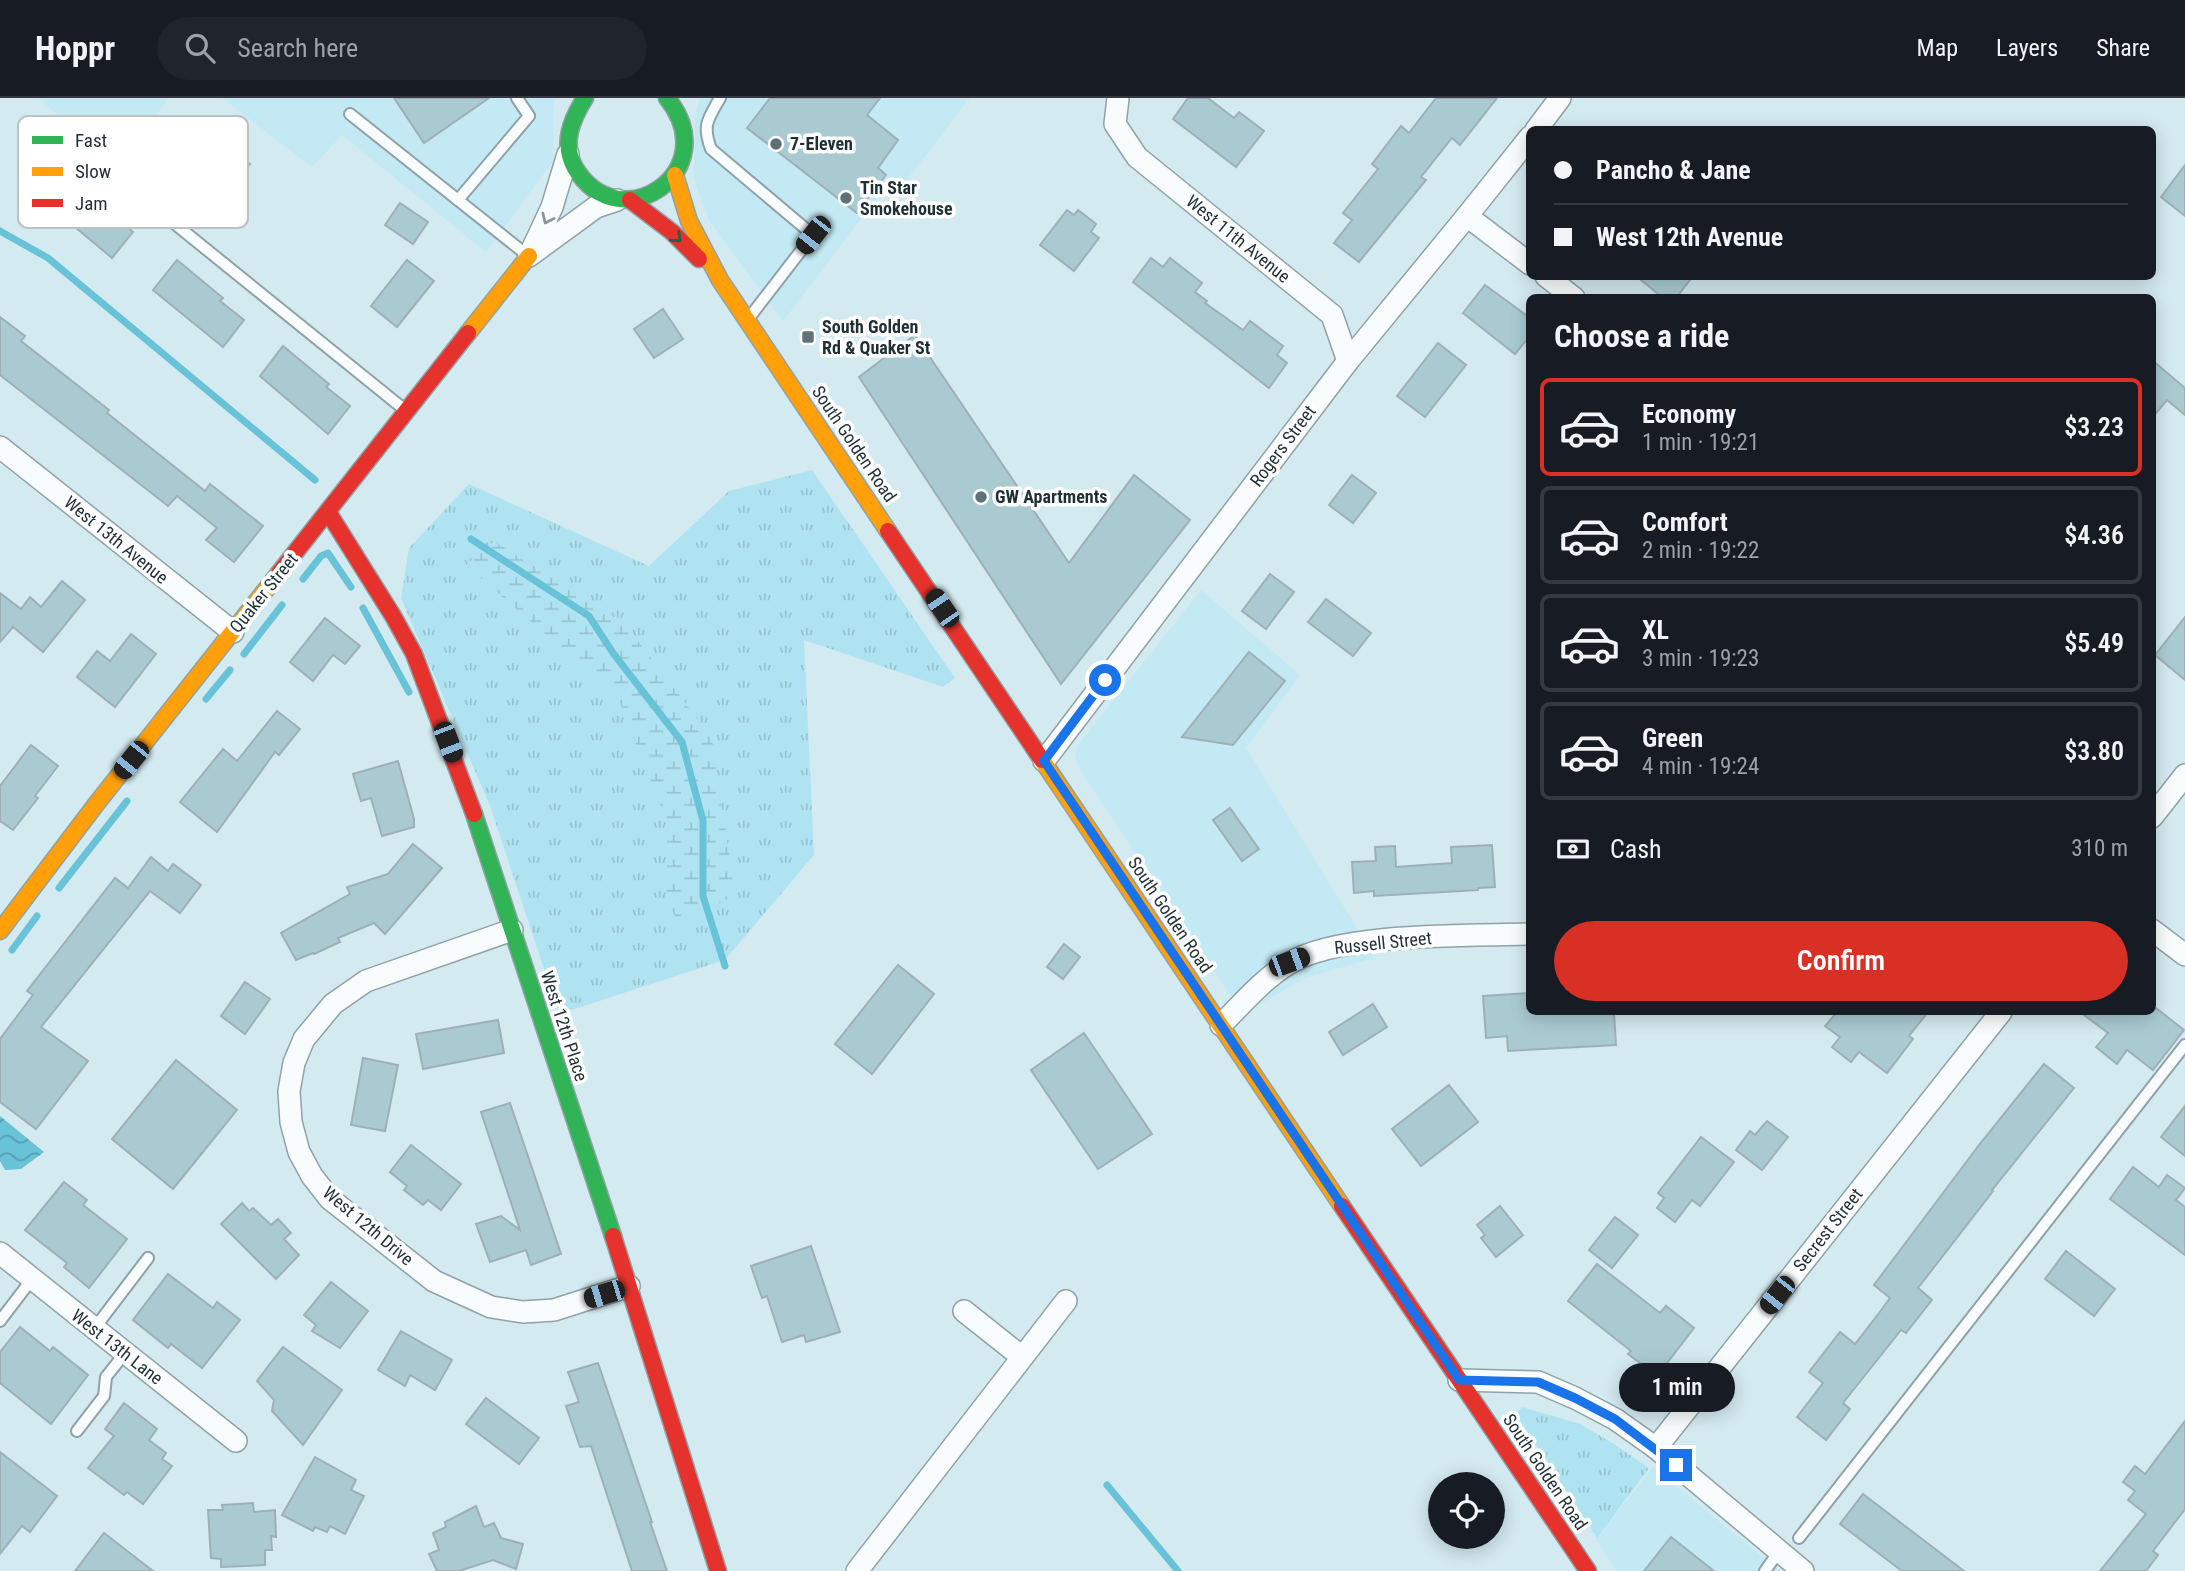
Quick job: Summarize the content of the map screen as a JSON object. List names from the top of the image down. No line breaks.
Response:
{"streets":{"main road":["South Golden Road","Quaker Street","West 12th Place"],"street":["West 11th Avenue","Rogers Street","West 13th Avenue","Russell Street","West 12th Drive","Secrest Street","West 13th Lane"]},"crossings":[["West 11th Avenue","Rogers Street"],["South Golden Road","Rogers Street"],["South Golden Road","Quaker Street"],["South Golden Road","Russell Street"],["West 13th Avenue","Quaker Street"],["Quaker Street","West 12th Place"],["West 12th Place","West 12th Drive"]],"places":{"other":["7-Eleven","Tin Star Smokehouse","GW Apartments"],"transit":["South Golden Rd & Quaker St"]},"legend":["Fast","Slow","Jam"],"page":{"header":"Hoppr","search":"Search here","nav":["Map","Layers","Share"],"banner":["Pancho & Jane","West 12th Avenue"],"heading":"Choose a ride","list":[{"name":"Economy","note":"1 min · 19:21","value":"$3.23"},{"name":"Comfort","note":"2 min · 19:22","value":"$4.36"},{"name":"XL","note":"3 min · 19:23","value":"$5.49"},{"name":"Green","note":"4 min · 19:24","value":"$3.80"}],"pay":["Cash","310 m"],"buttons":"Confirm","bubble":"1 min"}}
